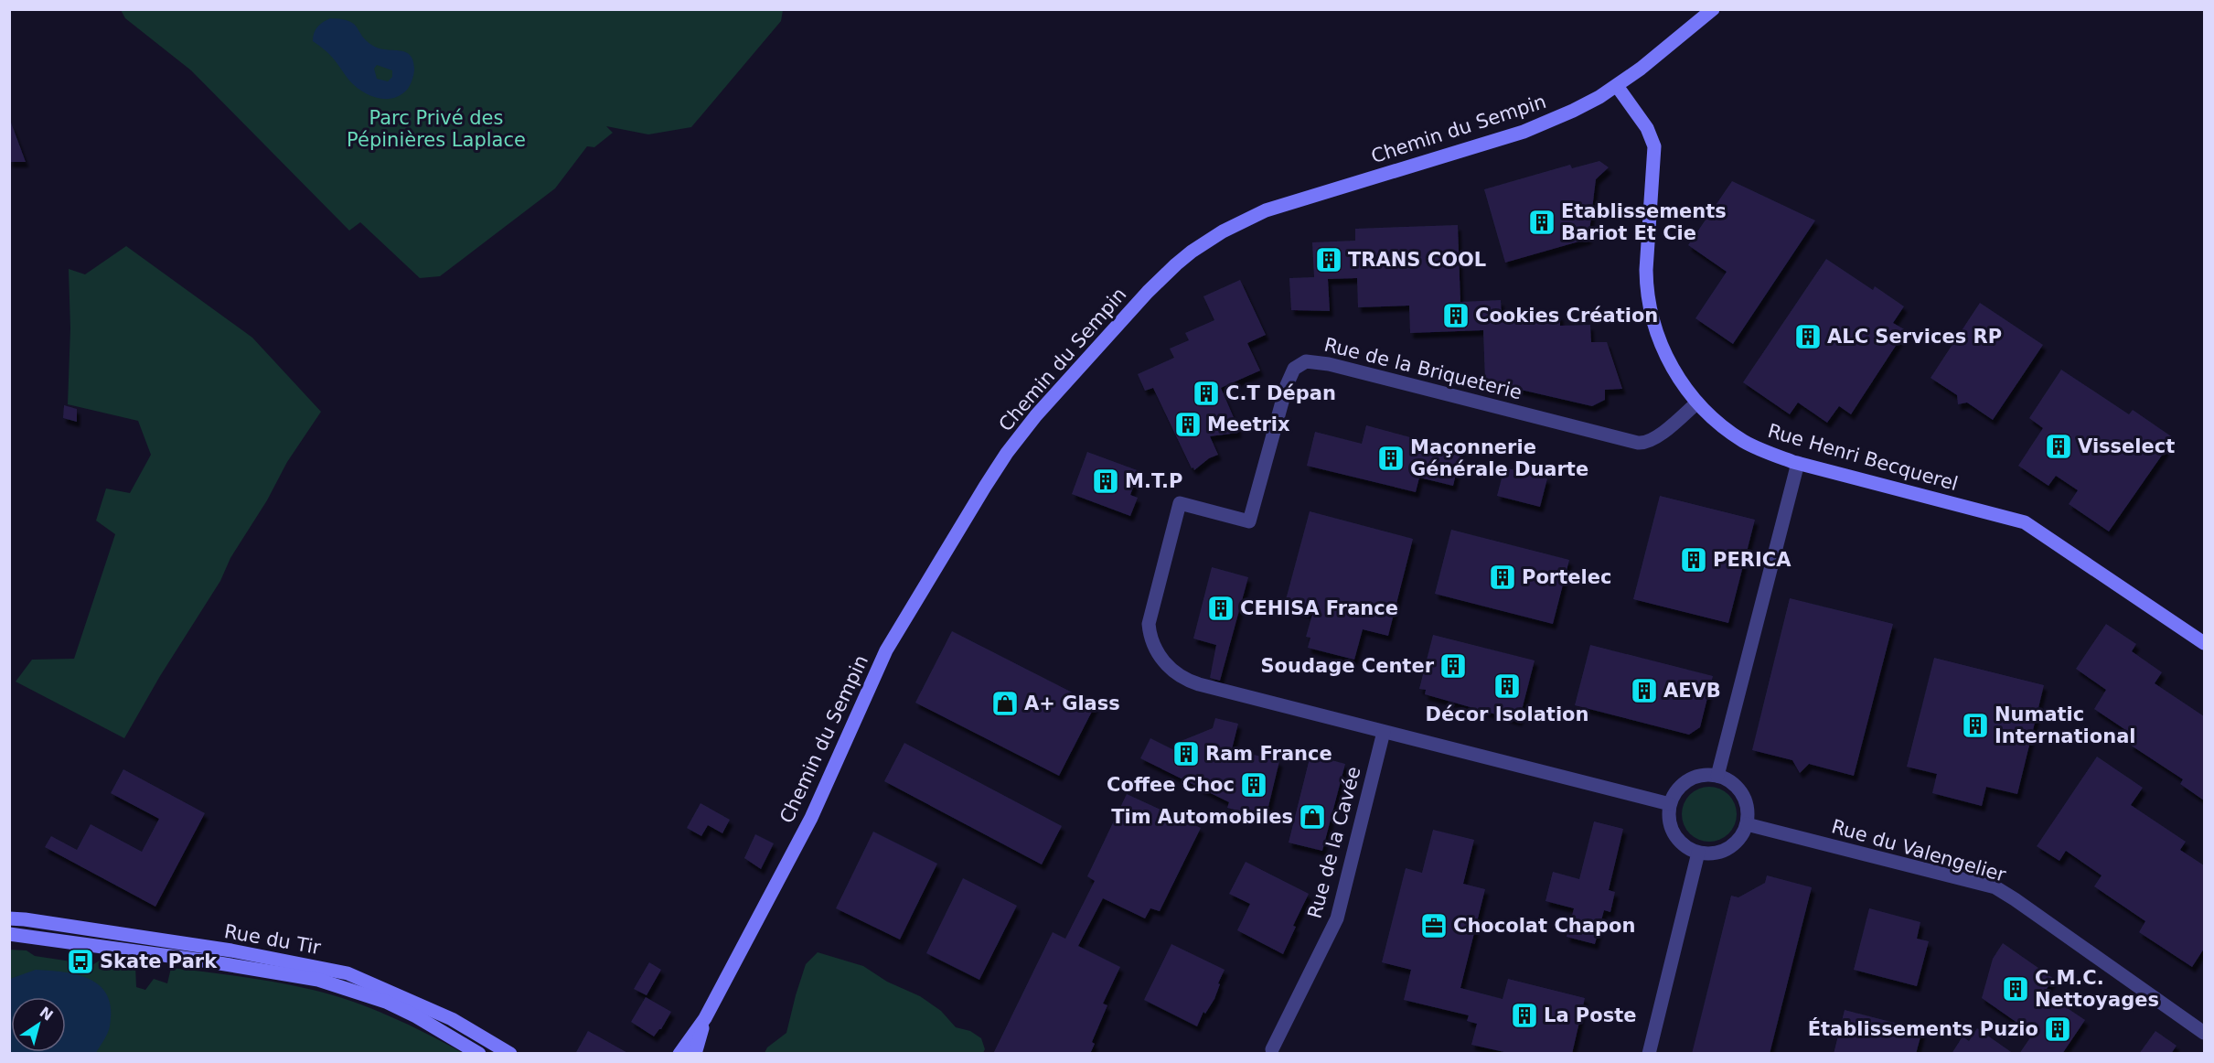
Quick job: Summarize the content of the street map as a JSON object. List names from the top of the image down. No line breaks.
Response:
{"streets":{"street":["Chemin du Sempin","Rue de la Briqueterie","Rue Henri Becquerel","Rue de la Cavée","Rue du Valengelier","Rue du Tir"]},"crossings":[["Chemin du Sempin","Rue Henri Becquerel"],["Rue de la Briqueterie","Rue Henri Becquerel"],["Rue de la Briqueterie","Rue de la Cavée"]],"parks":["Parc Privé des Pépinières Laplace"],"places":{"building":["Etablissements Bariot Et Cie","TRANS COOL","Cookies Création","ALC Services RP","C.T Dépan","Meetrix","Visselect","Maçonnerie Générale Duarte","M.T.P","PERICA","Portelec","CEHISA France","Soudage Center","Décor Isolation","AEVB","Numatic International","Ram France","Coffee Choc","C.M.C. Nettoyages","La Poste","Établissements Puzio"],"shop":["A+ Glass","Tim Automobiles"],"office":["Chocolat Chapon"],"bus stop":["Skate Park"]},"north":"top right"}
